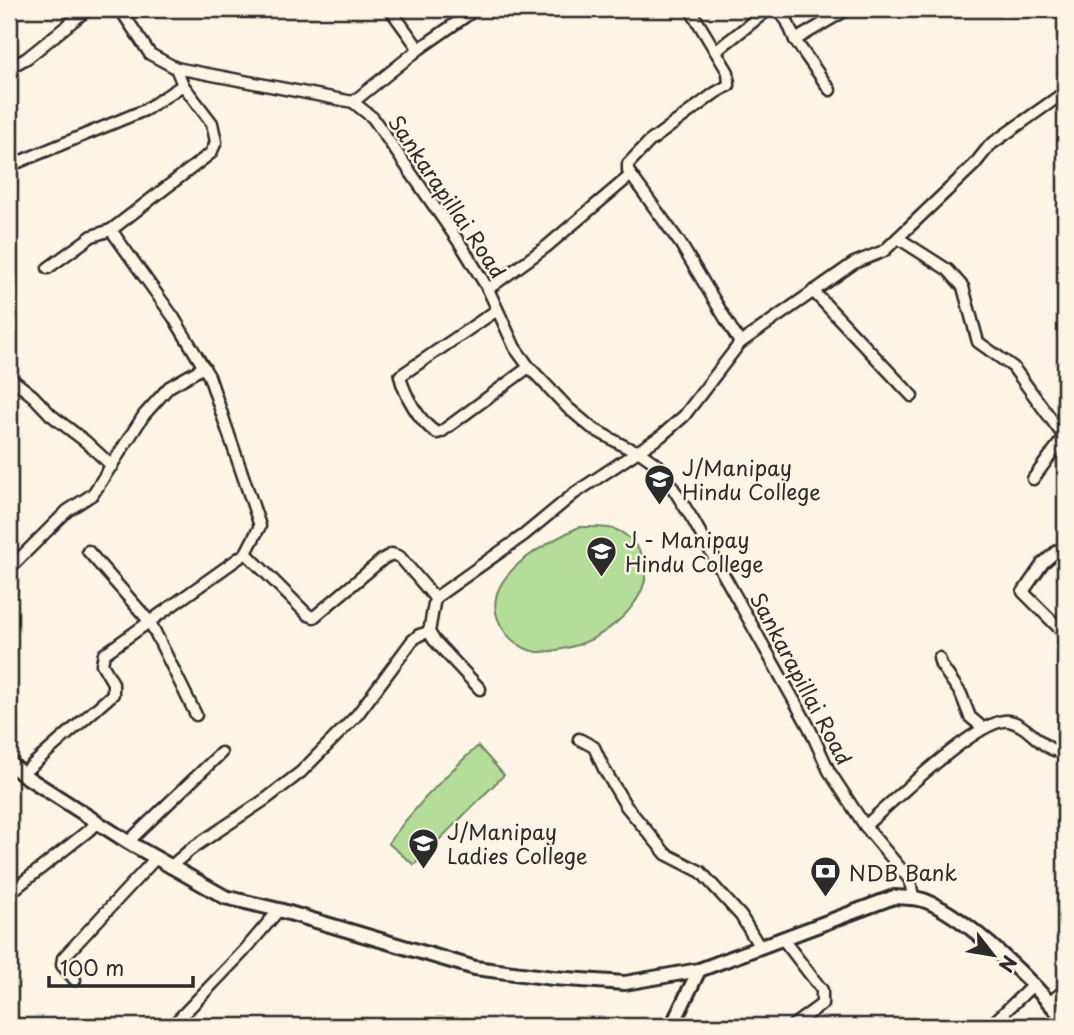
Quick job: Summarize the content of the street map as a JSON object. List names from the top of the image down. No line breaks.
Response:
{"streets":{"street":["Sankarapillai Road"]},"places":{"school or university":["J/Manipay Hindu College","J - Manipay Hindu College","J/Manipay Ladies College"],"bank":["NDB Bank"]},"scale_bar":"100 m","north":"bottom right"}
